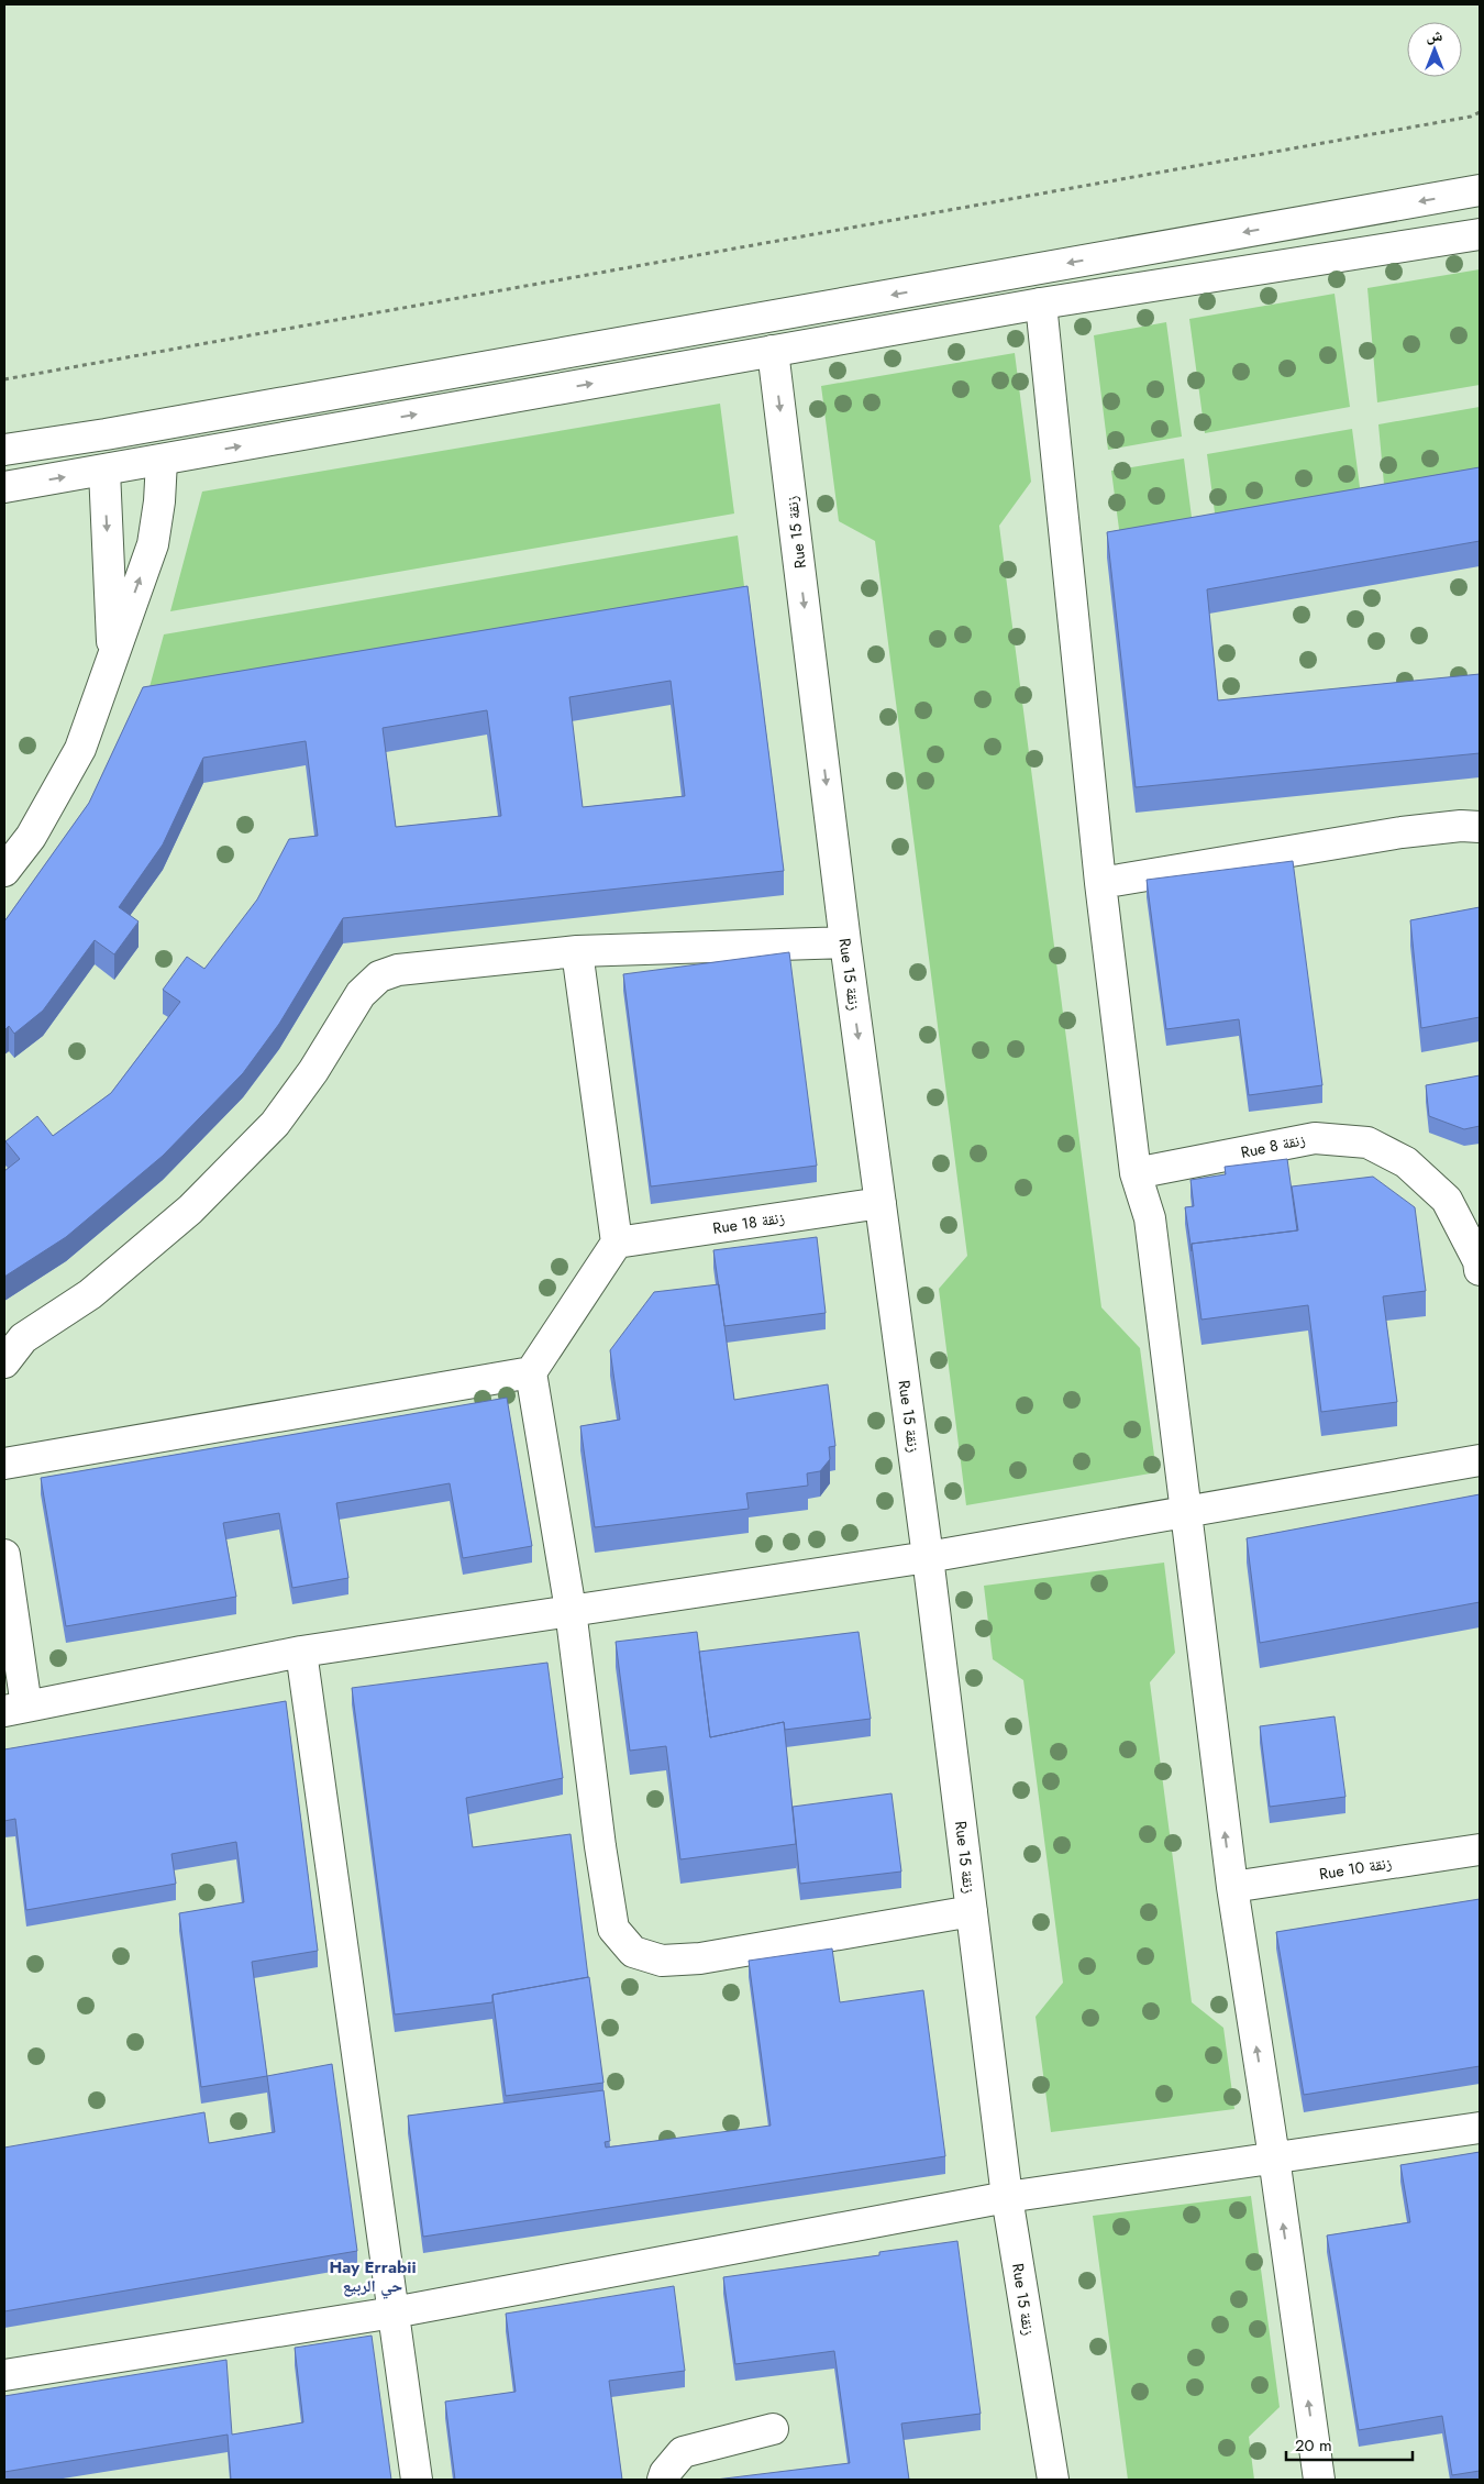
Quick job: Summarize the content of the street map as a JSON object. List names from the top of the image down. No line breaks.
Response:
{"streets":{"street":["Rue 15 زنقة","Rue 8 زنقة","Rue 18 زنقة","Rue 10 زنقة"]},"crossings":[["Rue 15 زنقة","Rue 18 زنقة"]],"districts":["Hay Errabii حي الربيع"],"scale_bar":"20 m","north":"top"}
